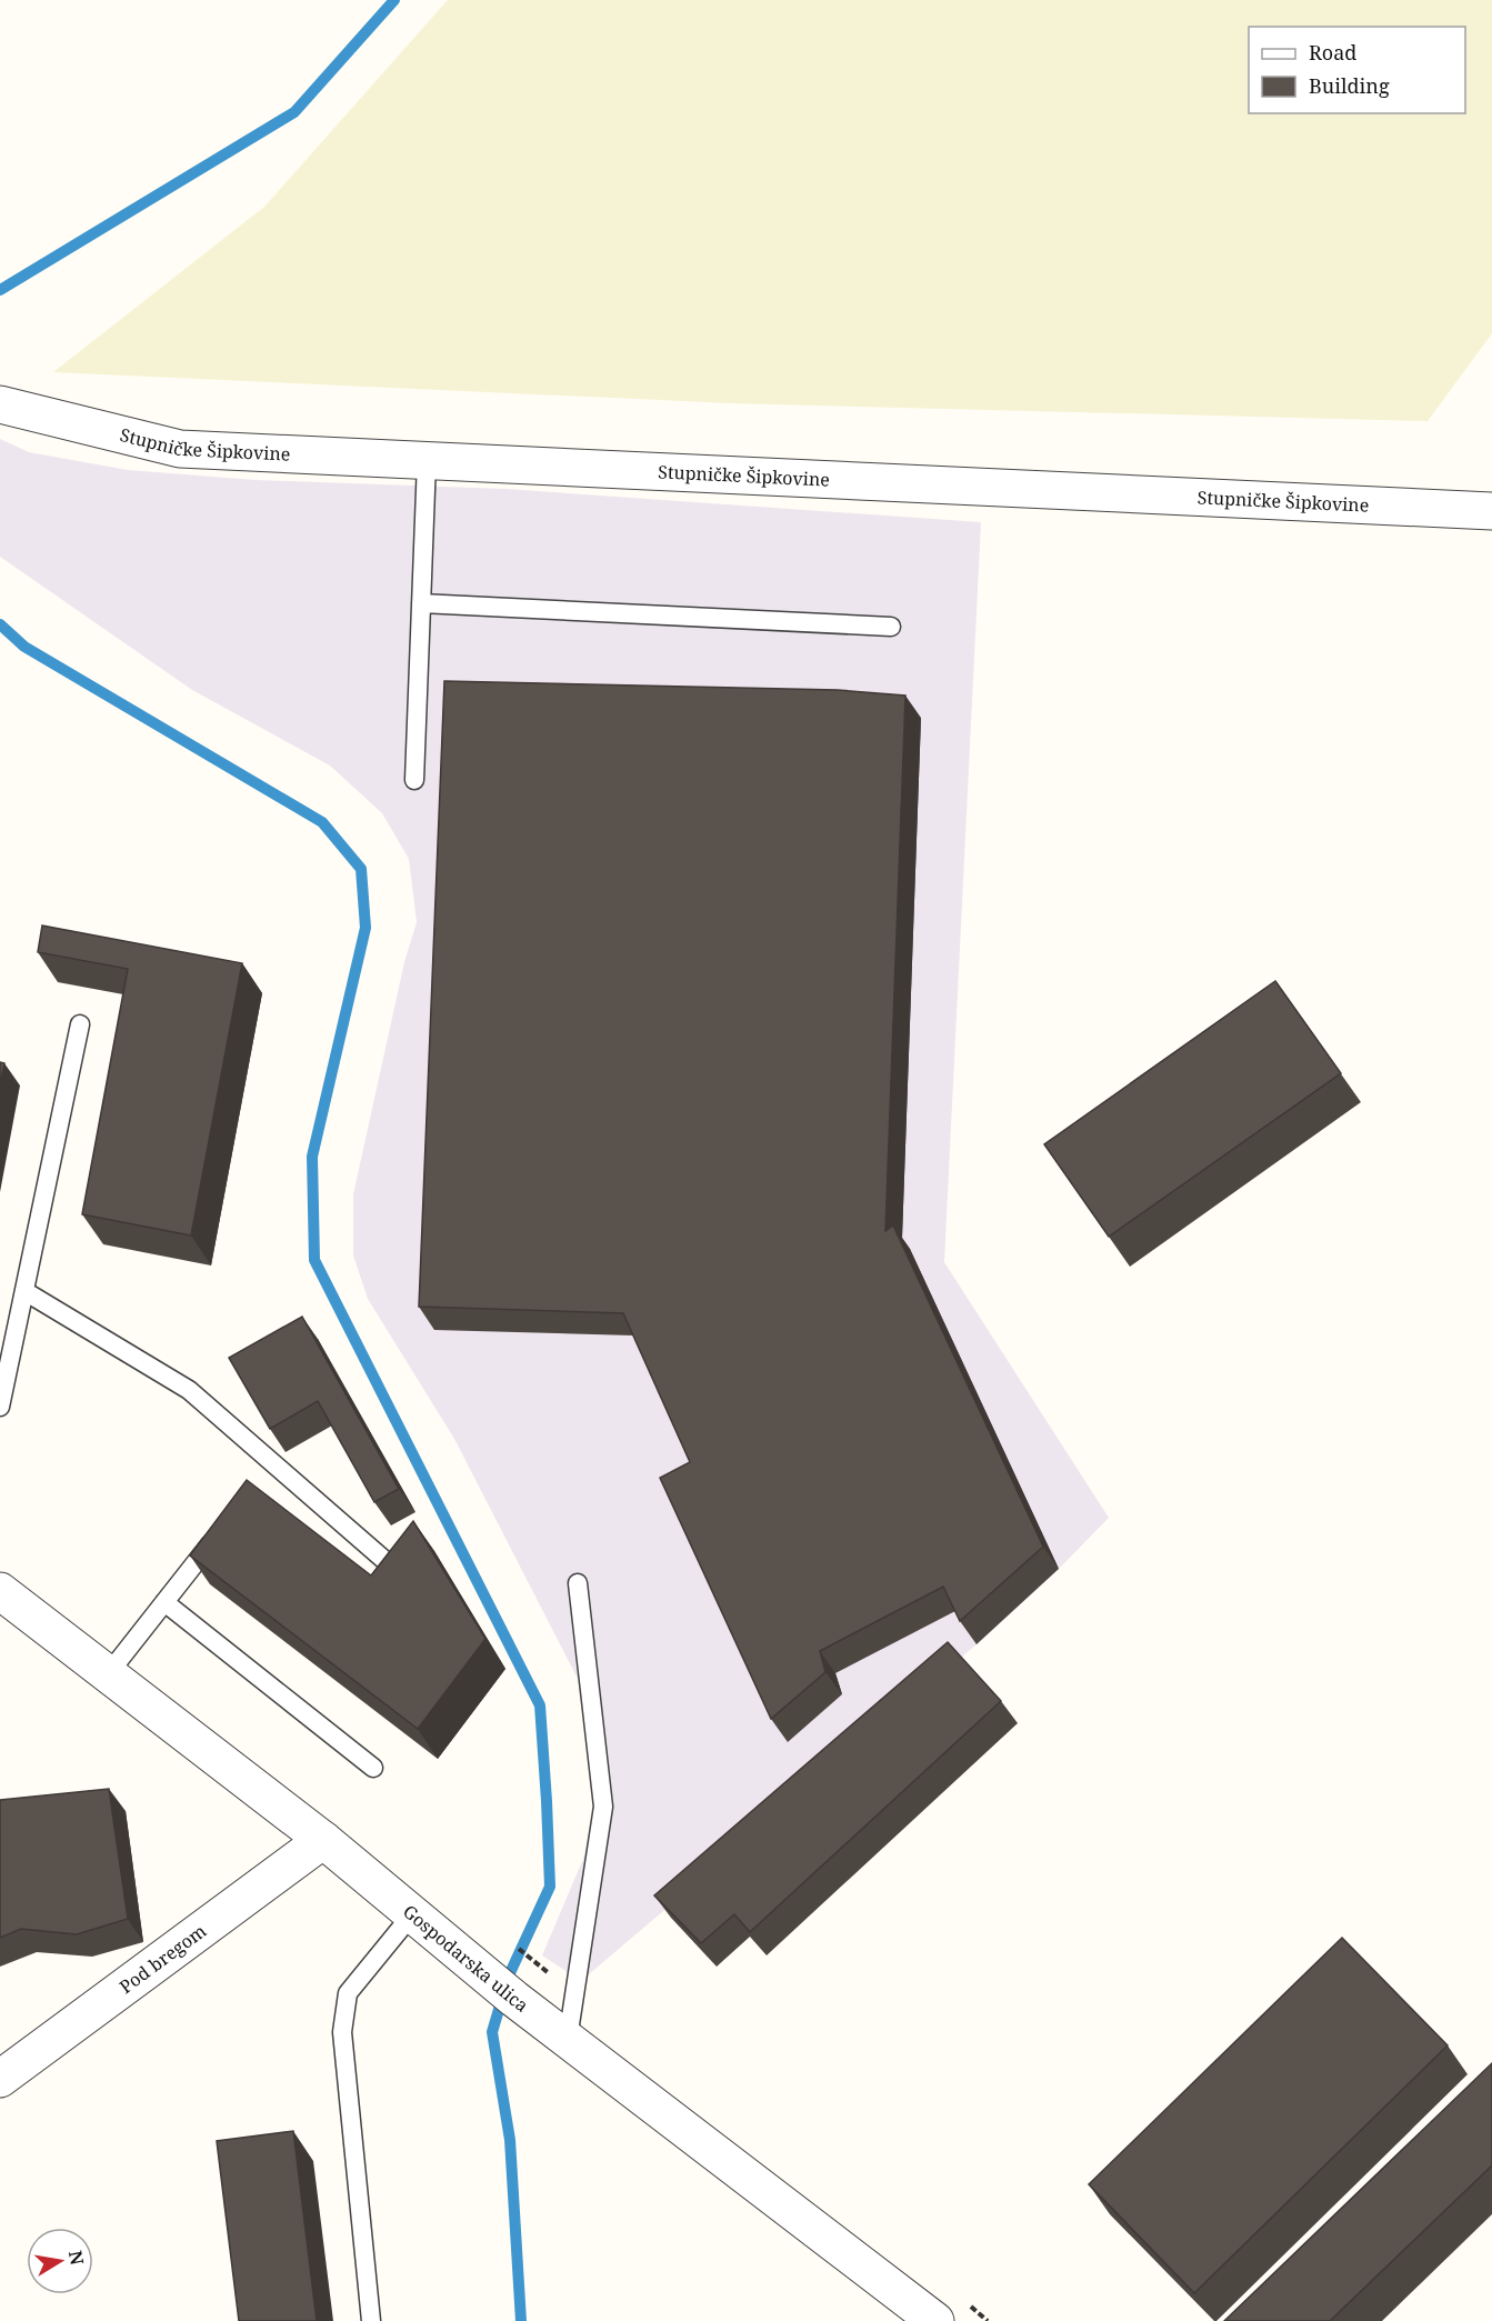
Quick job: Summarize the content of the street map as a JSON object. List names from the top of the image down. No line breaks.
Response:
{"streets":{"street":["Stupničke Šipkovine","Gospodarska ulica","Pod bregom"]},"crossings":[["Gospodarska ulica","Pod bregom"]],"legend":["Road","Building"],"north":"right"}
